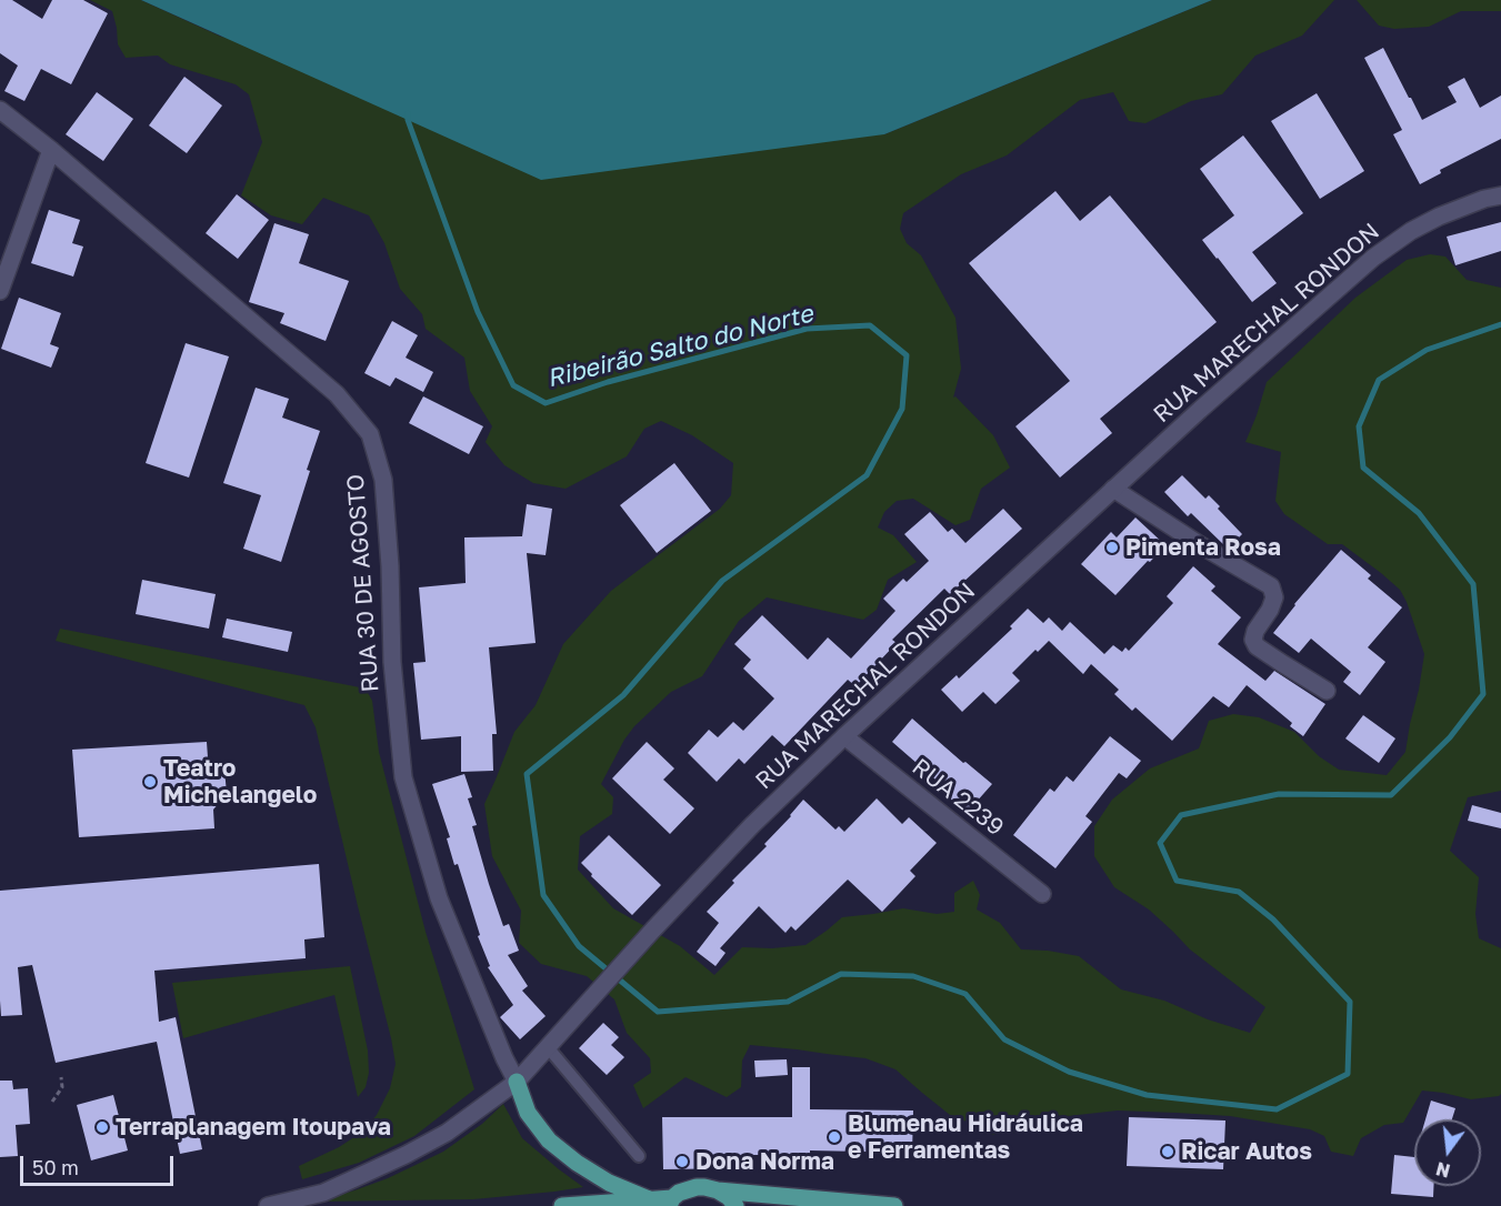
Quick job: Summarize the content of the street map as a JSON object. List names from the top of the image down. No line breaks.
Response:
{"streets":{"street":["RUA MARECHAL RONDON","RUA 30 DE AGOSTO","RUA 2239"]},"crossings":[["RUA MARECHAL RONDON","RUA 30 DE AGOSTO"],["RUA MARECHAL RONDON","RUA 2239"]],"water":["Ribeirão Salto do Norte"],"places":["Pimenta Rosa","Teatro Michelangelo","Terraplanagem Itoupava","Blumenau Hidráulica e Ferramentas","Ricar Autos","Dona Norma"],"scale_bar":"50 m","north":"bottom"}
